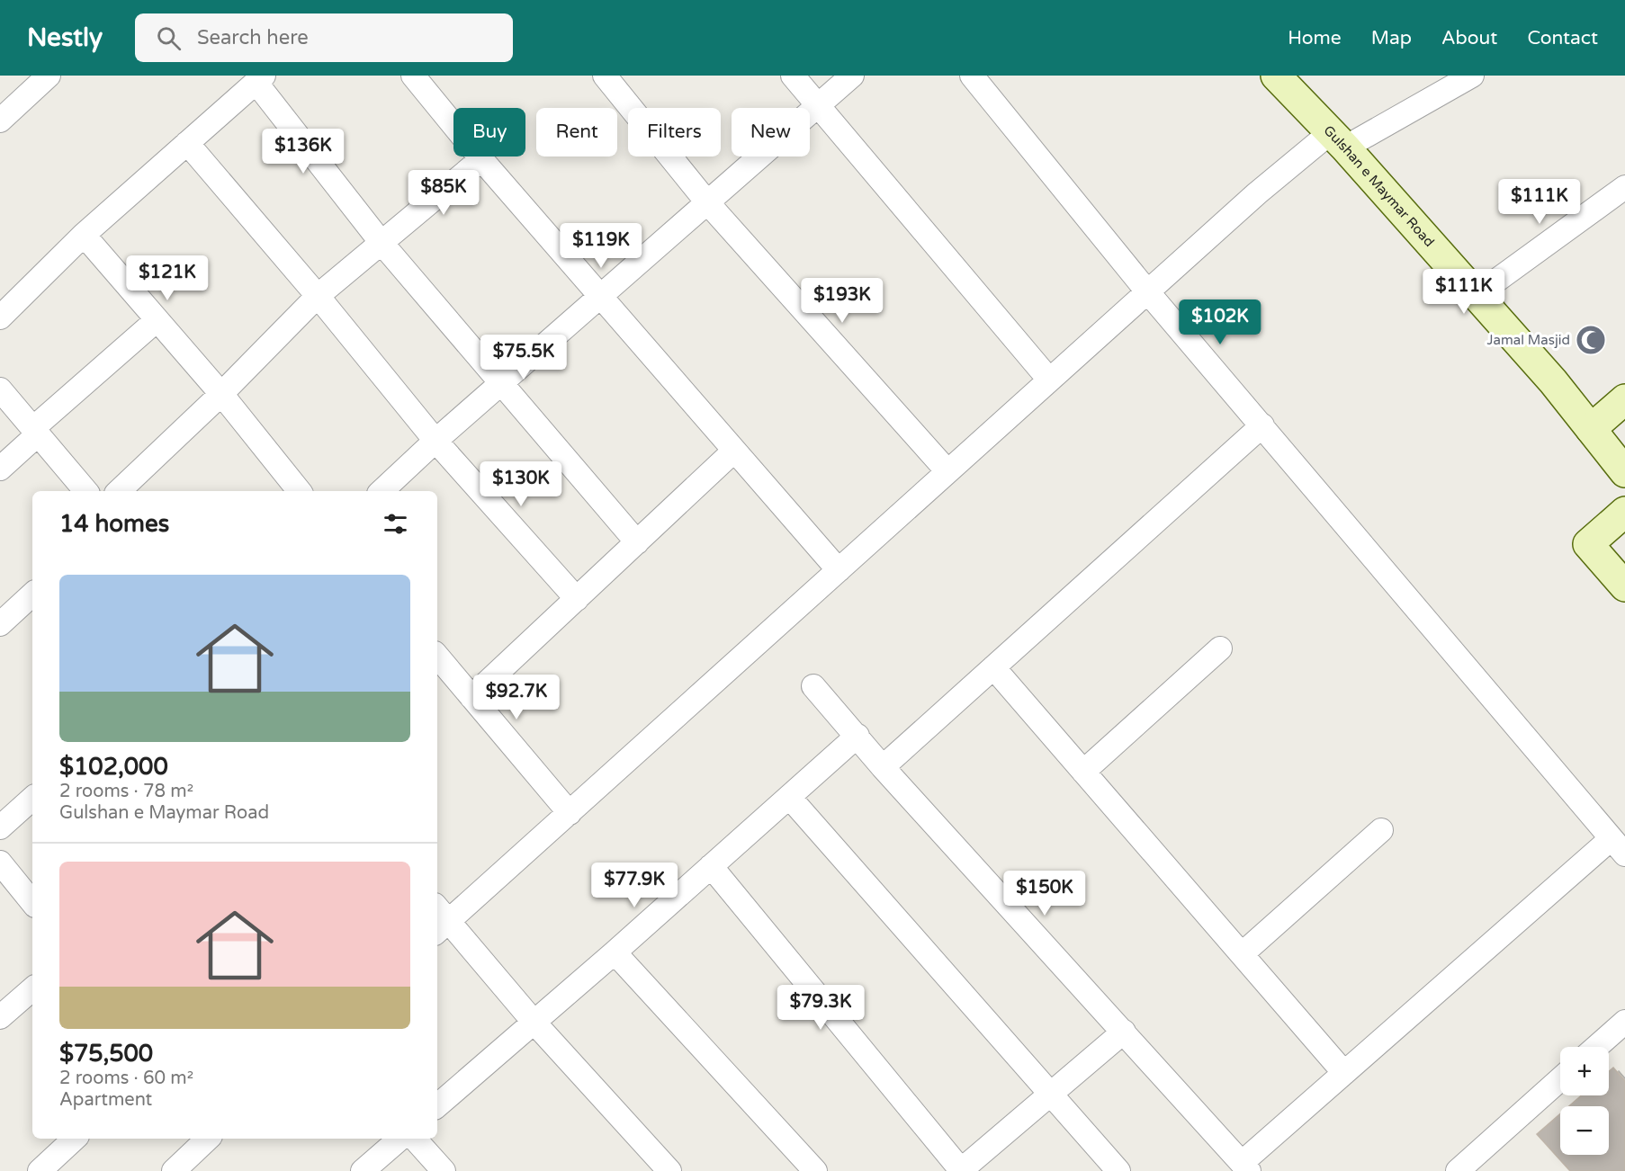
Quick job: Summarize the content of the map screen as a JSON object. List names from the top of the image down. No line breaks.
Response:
{"streets":{"main road":["Gulshan e Maymar Road"]},"places":{"mosque":["Jamal Masjid"]},"page":{"header":"Nestly","search":"Search here","nav":["Home","Map","About","Contact"],"chip":["Buy","Rent","Filters","New"],"price":["$136K","$85K","$111K","$119K","$121K","$111K","$193K","$102K","$75.5K","$130K","$92.7K","$77.9K","$150K","$79.3K"],"heading":"14 homes","list":[{"name":"$102,000","note":"2 rooms · 78 m² · Gulshan e Maymar Road"},{"name":"$75,500","note":"2 rooms · 60 m² · Apartment"}],"map_buttons":["+","−"]}}
